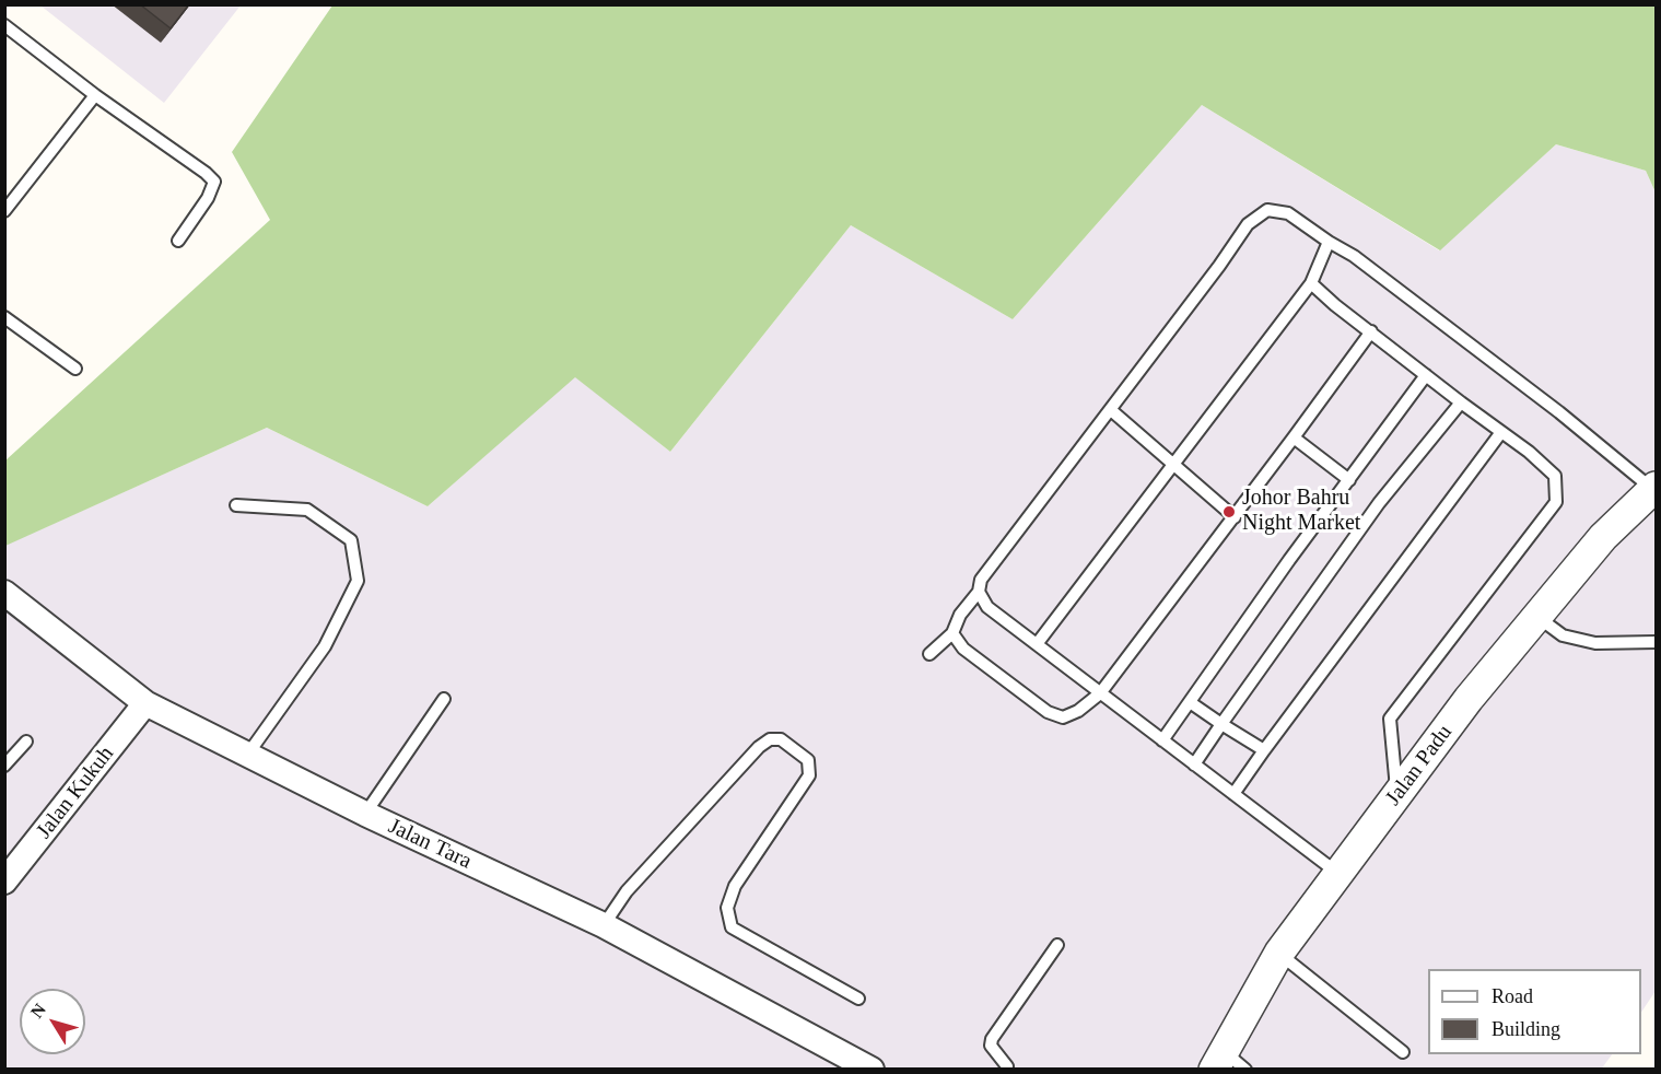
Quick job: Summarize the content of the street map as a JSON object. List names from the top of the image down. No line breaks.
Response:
{"streets":{"street":["Jalan Padu","Jalan Kukuh","Jalan Tara"]},"crossings":[["Jalan Kukuh","Jalan Tara"]],"places":["Johor Bahru Night Market"],"legend":["Road","Building"],"north":"top left"}
